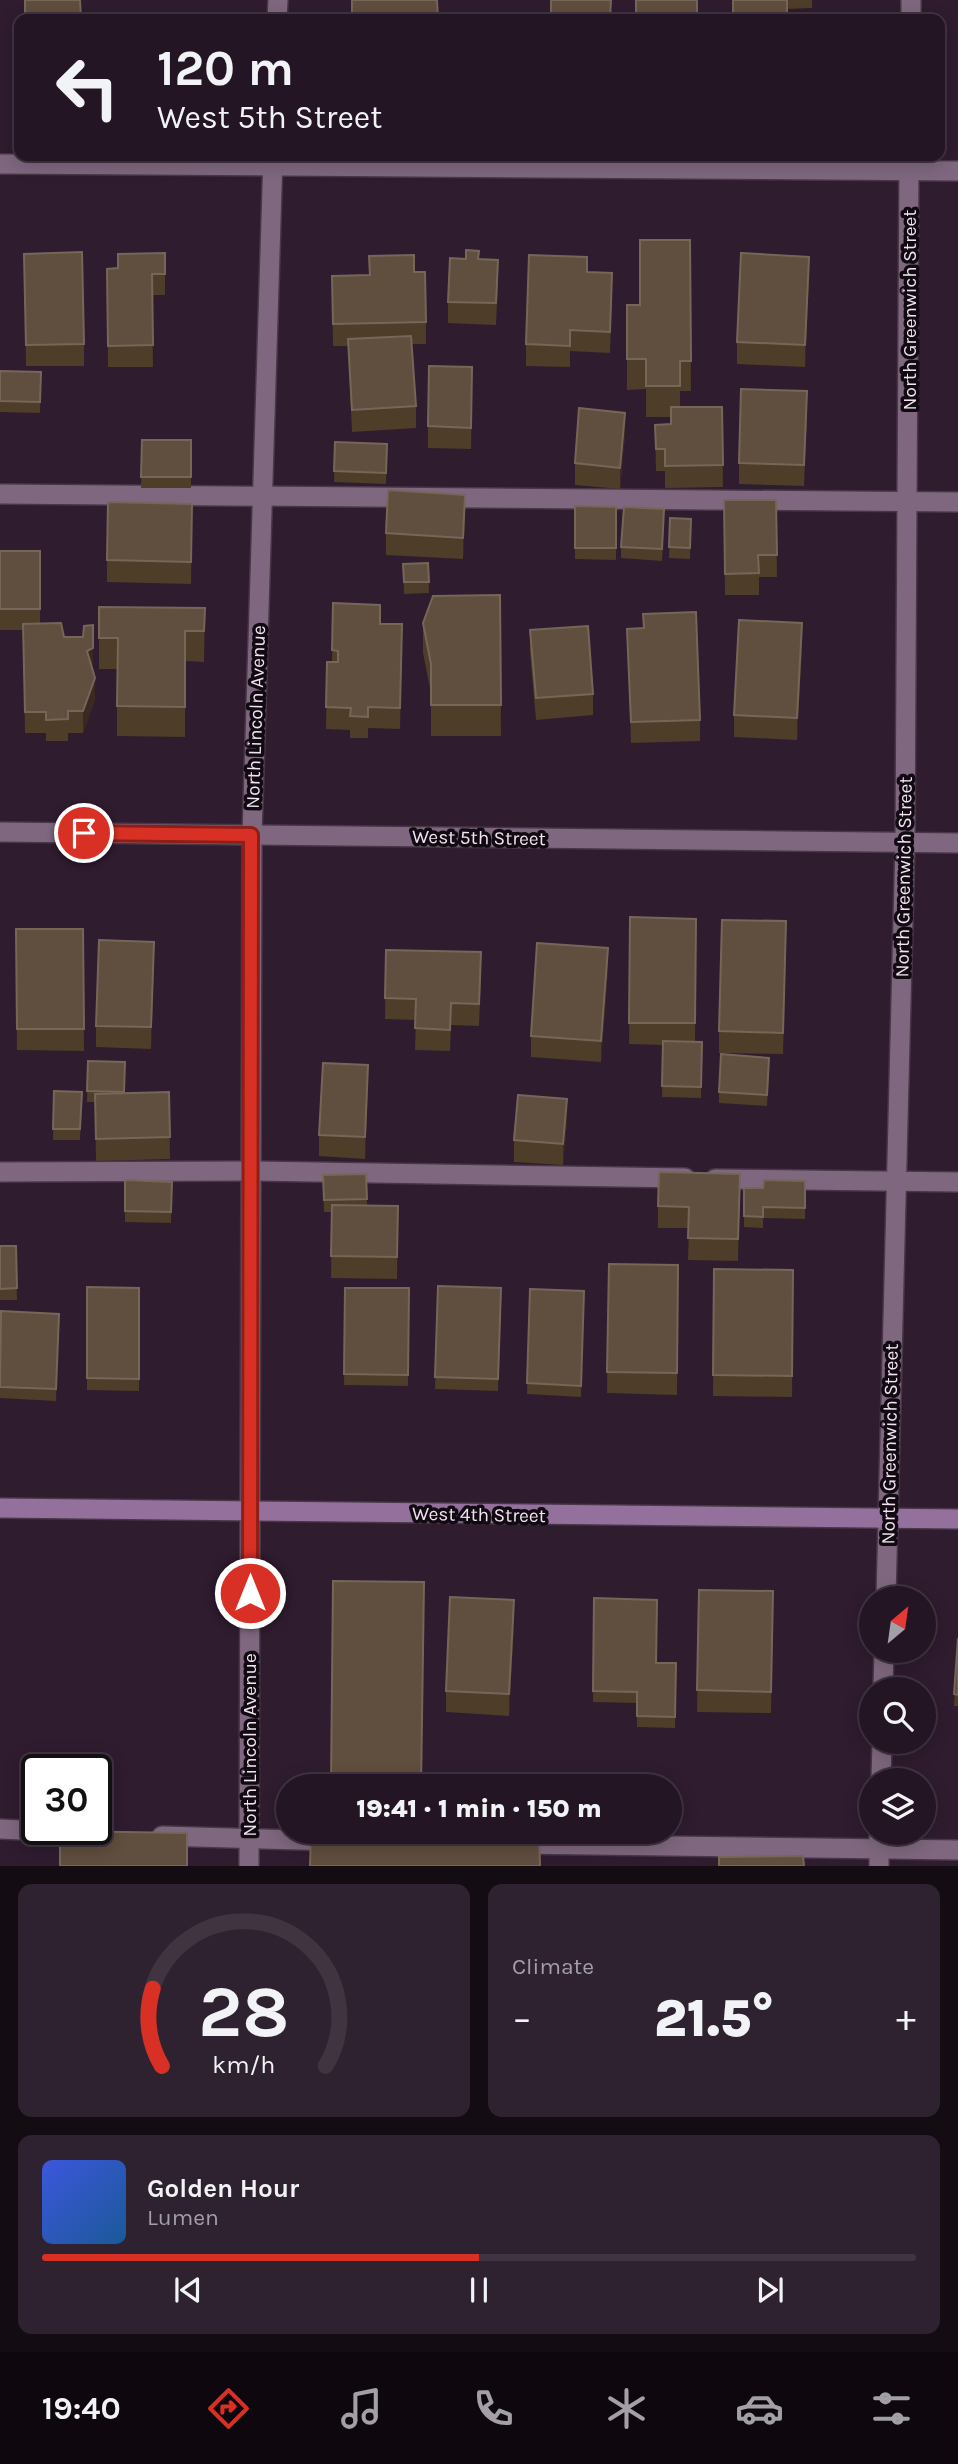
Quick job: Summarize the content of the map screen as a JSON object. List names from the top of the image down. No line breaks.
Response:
{"streets":{"main road":["West 4th Street"],"street":["North Greenwich Street","North Lincoln Avenue","West 5th Street"]},"crossings":[["North Greenwich Street","West 5th Street"],["North Greenwich Street","West 4th Street"],["North Lincoln Avenue","West 5th Street"],["North Lincoln Avenue","West 4th Street"]],"north":"top right","page":{"turn":["120 m","West 5th Street"],"limit":"30","trip":"19:41 · 1 min · 150 m","tile":"Climate","heat":["−","21.5°","+"],"song":["Golden Hour","Lumen"],"tabs":"19:40","gauge":["28","km/h"]}}
